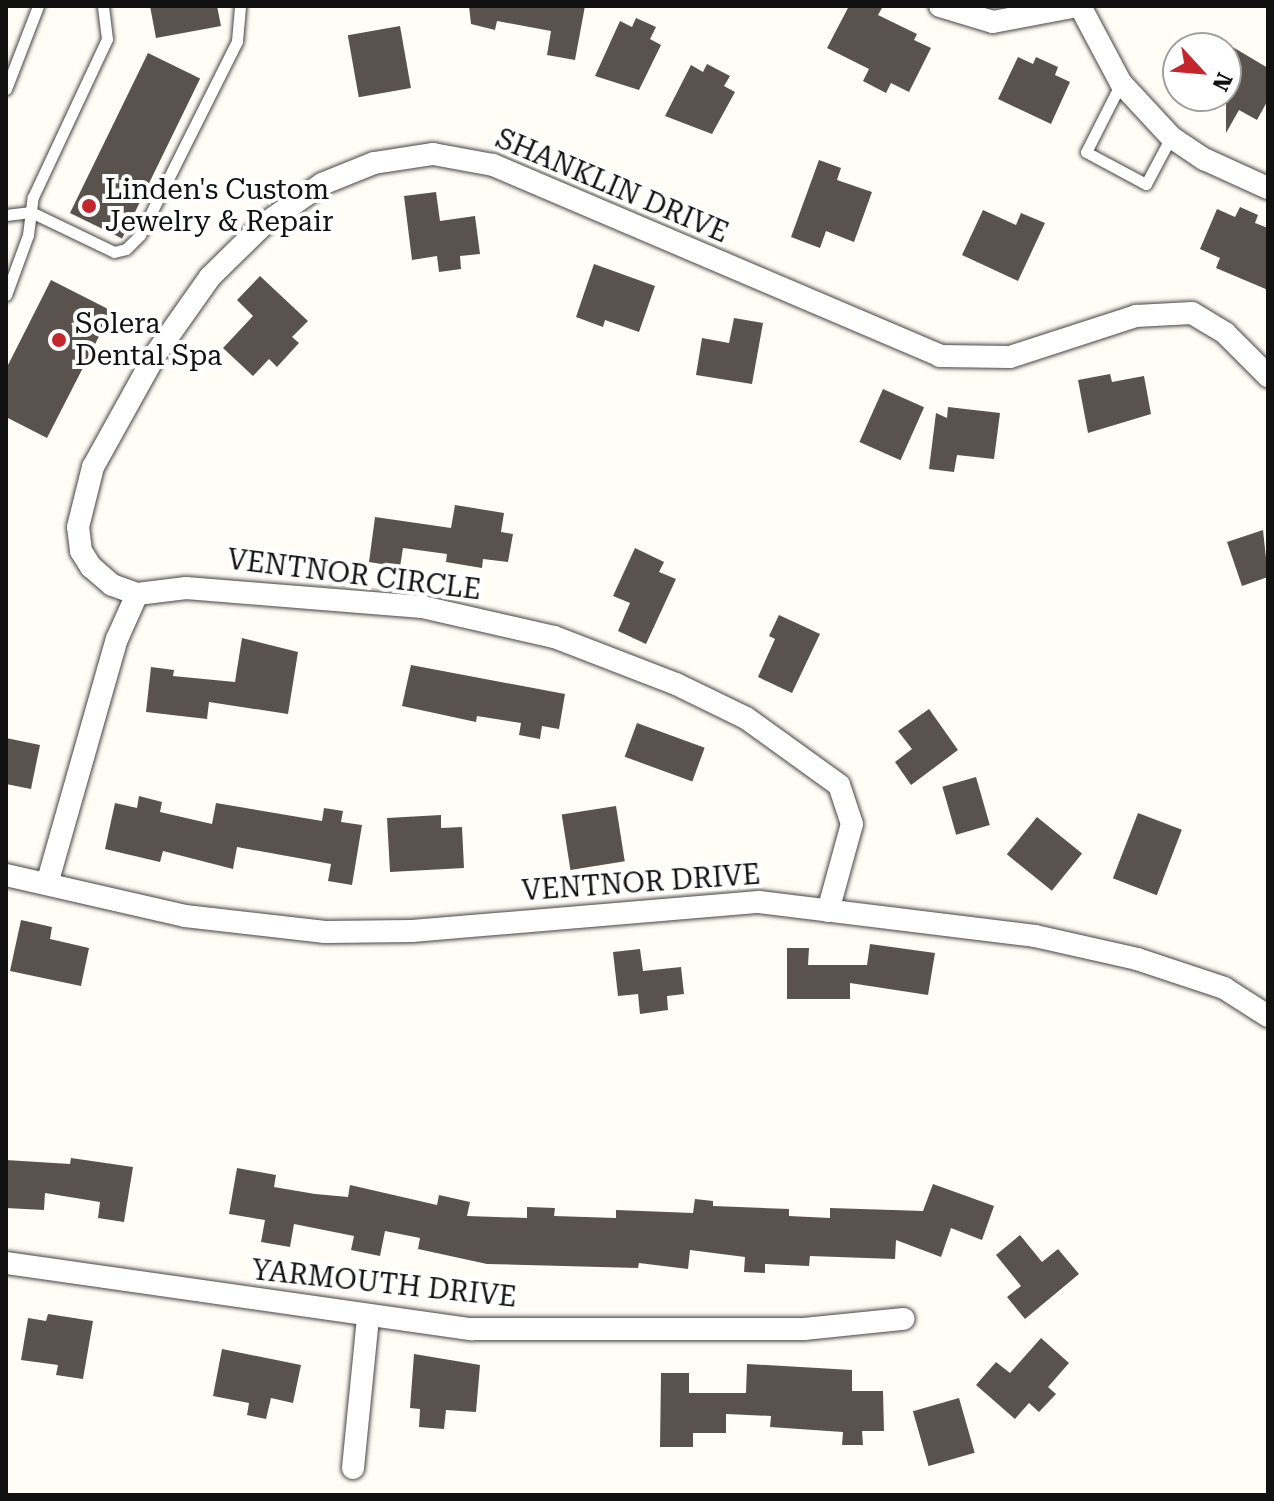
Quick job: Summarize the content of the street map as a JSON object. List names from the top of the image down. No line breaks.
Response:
{"streets":{"street":["SHANKLIN DRIVE","VENTNOR CIRCLE","VENTNOR DRIVE","YARMOUTH DRIVE"]},"crossings":[["SHANKLIN DRIVE","VENTNOR CIRCLE"],["VENTNOR CIRCLE","VENTNOR DRIVE"]],"places":["Linden's Custom Jewelry & Repair","Solera Dental Spa"],"north":"bottom right"}
